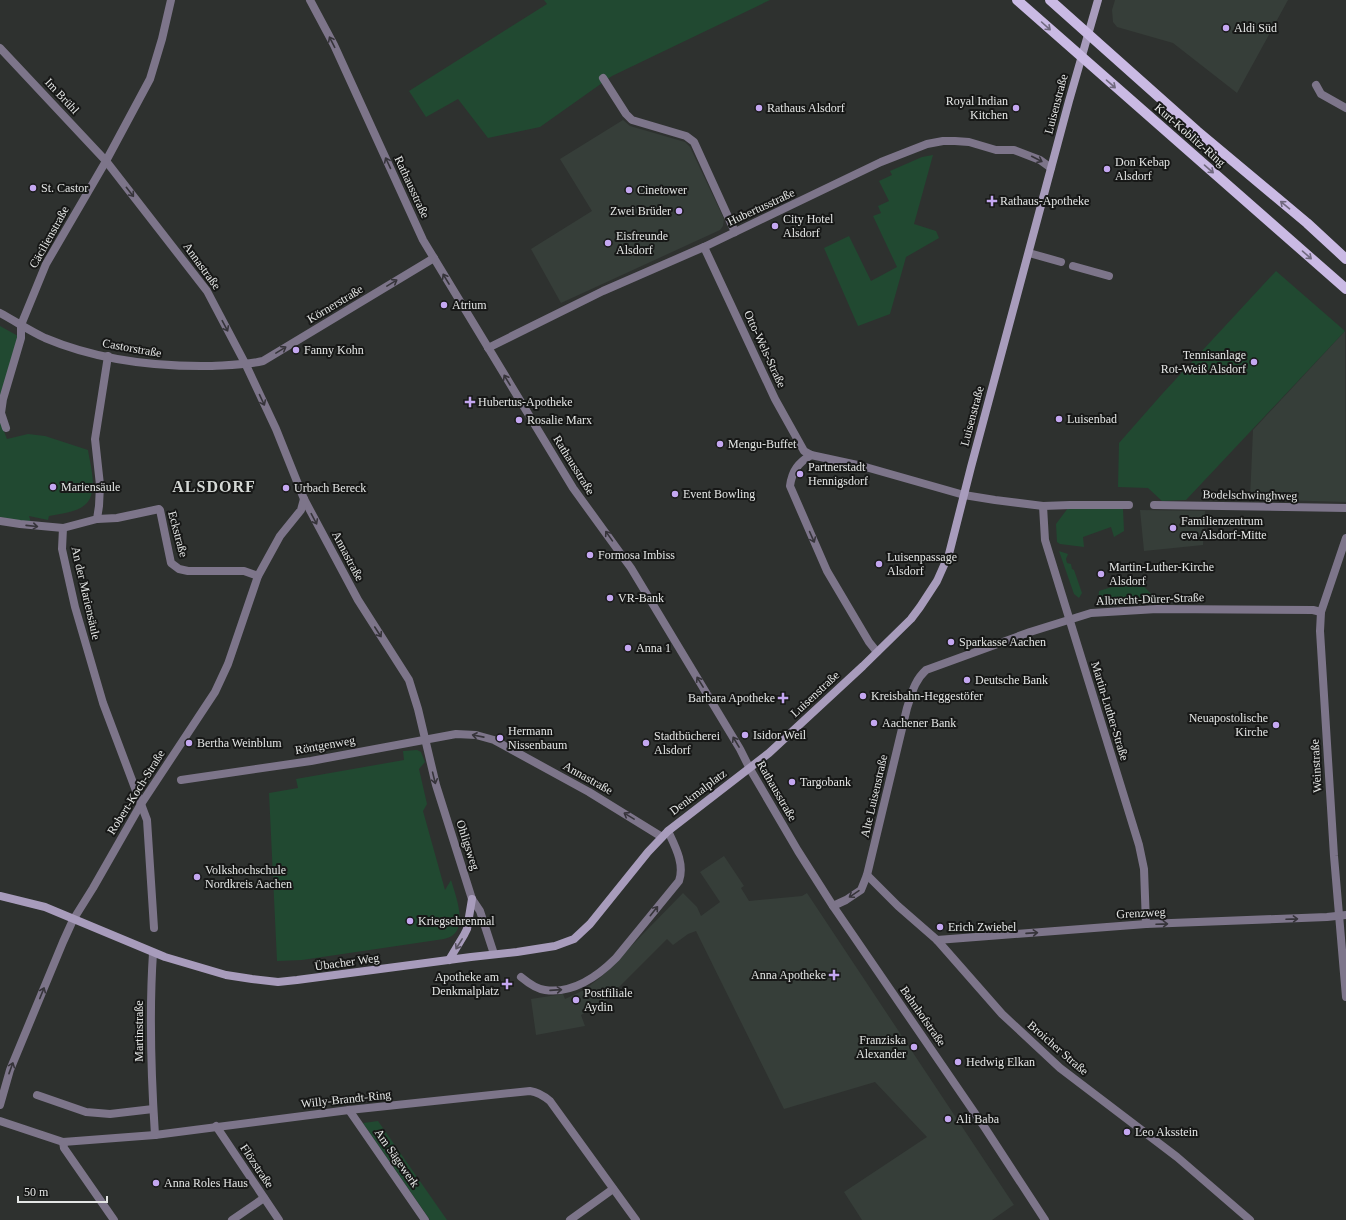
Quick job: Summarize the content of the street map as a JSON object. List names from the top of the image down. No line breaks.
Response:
{"streets":{"main road":["Luisenstraße","Kurt-Koblitz-Ring","Denkmalplatz","Übacher Weg"],"street":["Im Brühl","Rathausstraße","Hubertusstraße","Cäcilienstraße","Annastraße","Körnerstraße","Castorstraße","Otto-Wels-Straße","Bodelschwinghweg","Eckstraße","An der Mariensäule","Albrecht-Dürer-Straße","Martin-Luther-Straße","Röntgenweg","Weinstraße","Robert-Koch-Straße","Alte Luisenstraße","Ohligsweg","Grenzweg","Bahnhofstraße","Martinstraße","Broicher Straße","Willy-Brandt-Ring","Am Sägewerk","Flözstraße"]},"crossings":[["Im Brühl","Cäcilienstraße"],["Im Brühl","Annastraße"],["Luisenstraße","Kurt-Koblitz-Ring"],["Luisenstraße","Rathausstraße"],["Luisenstraße","Hubertusstraße"],["Luisenstraße","Denkmalplatz"],["Rathausstraße","Hubertusstraße"],["Rathausstraße","Körnerstraße"],["Rathausstraße","Denkmalplatz"],["Rathausstraße","Alte Luisenstraße"],["Rathausstraße","Bahnhofstraße"],["Hubertusstraße","Otto-Wels-Straße"],["Cäcilienstraße","Annastraße"],["Cäcilienstraße","Castorstraße"],["Annastraße","Körnerstraße"],["Annastraße","Castorstraße"],["Annastraße","Röntgenweg"],["Annastraße","Robert-Koch-Straße"],["Annastraße","Denkmalplatz"],["Annastraße","Ohligsweg"],["Annastraße","Übacher Weg"],["Körnerstraße","Castorstraße"],["Eckstraße","Robert-Koch-Straße"],["An der Mariensäule","Robert-Koch-Straße"],["Albrecht-Dürer-Straße","Martin-Luther-Straße"],["Albrecht-Dürer-Straße","Weinstraße"],["Albrecht-Dürer-Straße","Alte Luisenstraße"],["Martin-Luther-Straße","Grenzweg"],["Röntgenweg","Ohligsweg"],["Weinstraße","Grenzweg"],["Robert-Koch-Straße","Übacher Weg"],["Denkmalplatz","Übacher Weg"],["Alte Luisenstraße","Bahnhofstraße"],["Alte Luisenstraße","Broicher Straße"],["Ohligsweg","Übacher Weg"],["Grenzweg","Broicher Straße"],["Übacher Weg","Martinstraße"],["Martinstraße","Willy-Brandt-Ring"],["Willy-Brandt-Ring","Am Sägewerk"],["Willy-Brandt-Ring","Flözstraße"]],"one_way":["Rathausstraße","Hubertusstraße","Körnerstraße","Ohligsweg","Grenzweg"],"districts":["ALSDORF"],"places":{"other":["Aldi Süd","Rathaus Alsdorf","Royal Indian Kitchen","Don Kebap Alsdorf","St. Castor","Cinetower","Zwei Brüder","City Hotel Alsdorf","Eisfreunde Alsdorf","Atrium","Fanny Kohn","Tennisanlage Rot-Weiß Alsdorf","Luisenbad","Rosalie Marx","Mengu-Buffet","Partnerstadt Hennigsdorf","Mariensäule","Urbach Bereck","Event Bowling","Familienzentrum eva Alsdorf-Mitte","Formosa Imbiss","Luisenpassage Alsdorf","Martin-Luther-Kirche Alsdorf","VR-Bank","Sparkasse Aachen","Anna 1","Deutsche Bank","Kreisbahn-Heggestöfer","Aachener Bank","Neuapostolische Kirche","Isidor Weil","Hermann Nissenbaum","Bertha Weinblum","Stadtbücherei Alsdorf","Targobank","Volkshochschule Nordkreis Aachen","Kriegsehrenmal","Erich Zwiebel","Postfiliale Aydin","Franziska Alexander","Hedwig Elkan","Ali Baba","Leo Aksstein","Anna Roles Haus"],"health":["Rathaus-Apotheke","Hubertus-Apotheke","Barbara Apotheke","Anna Apotheke","Apotheke am Denkmalplatz"]},"scale_bar":"50 m"}
